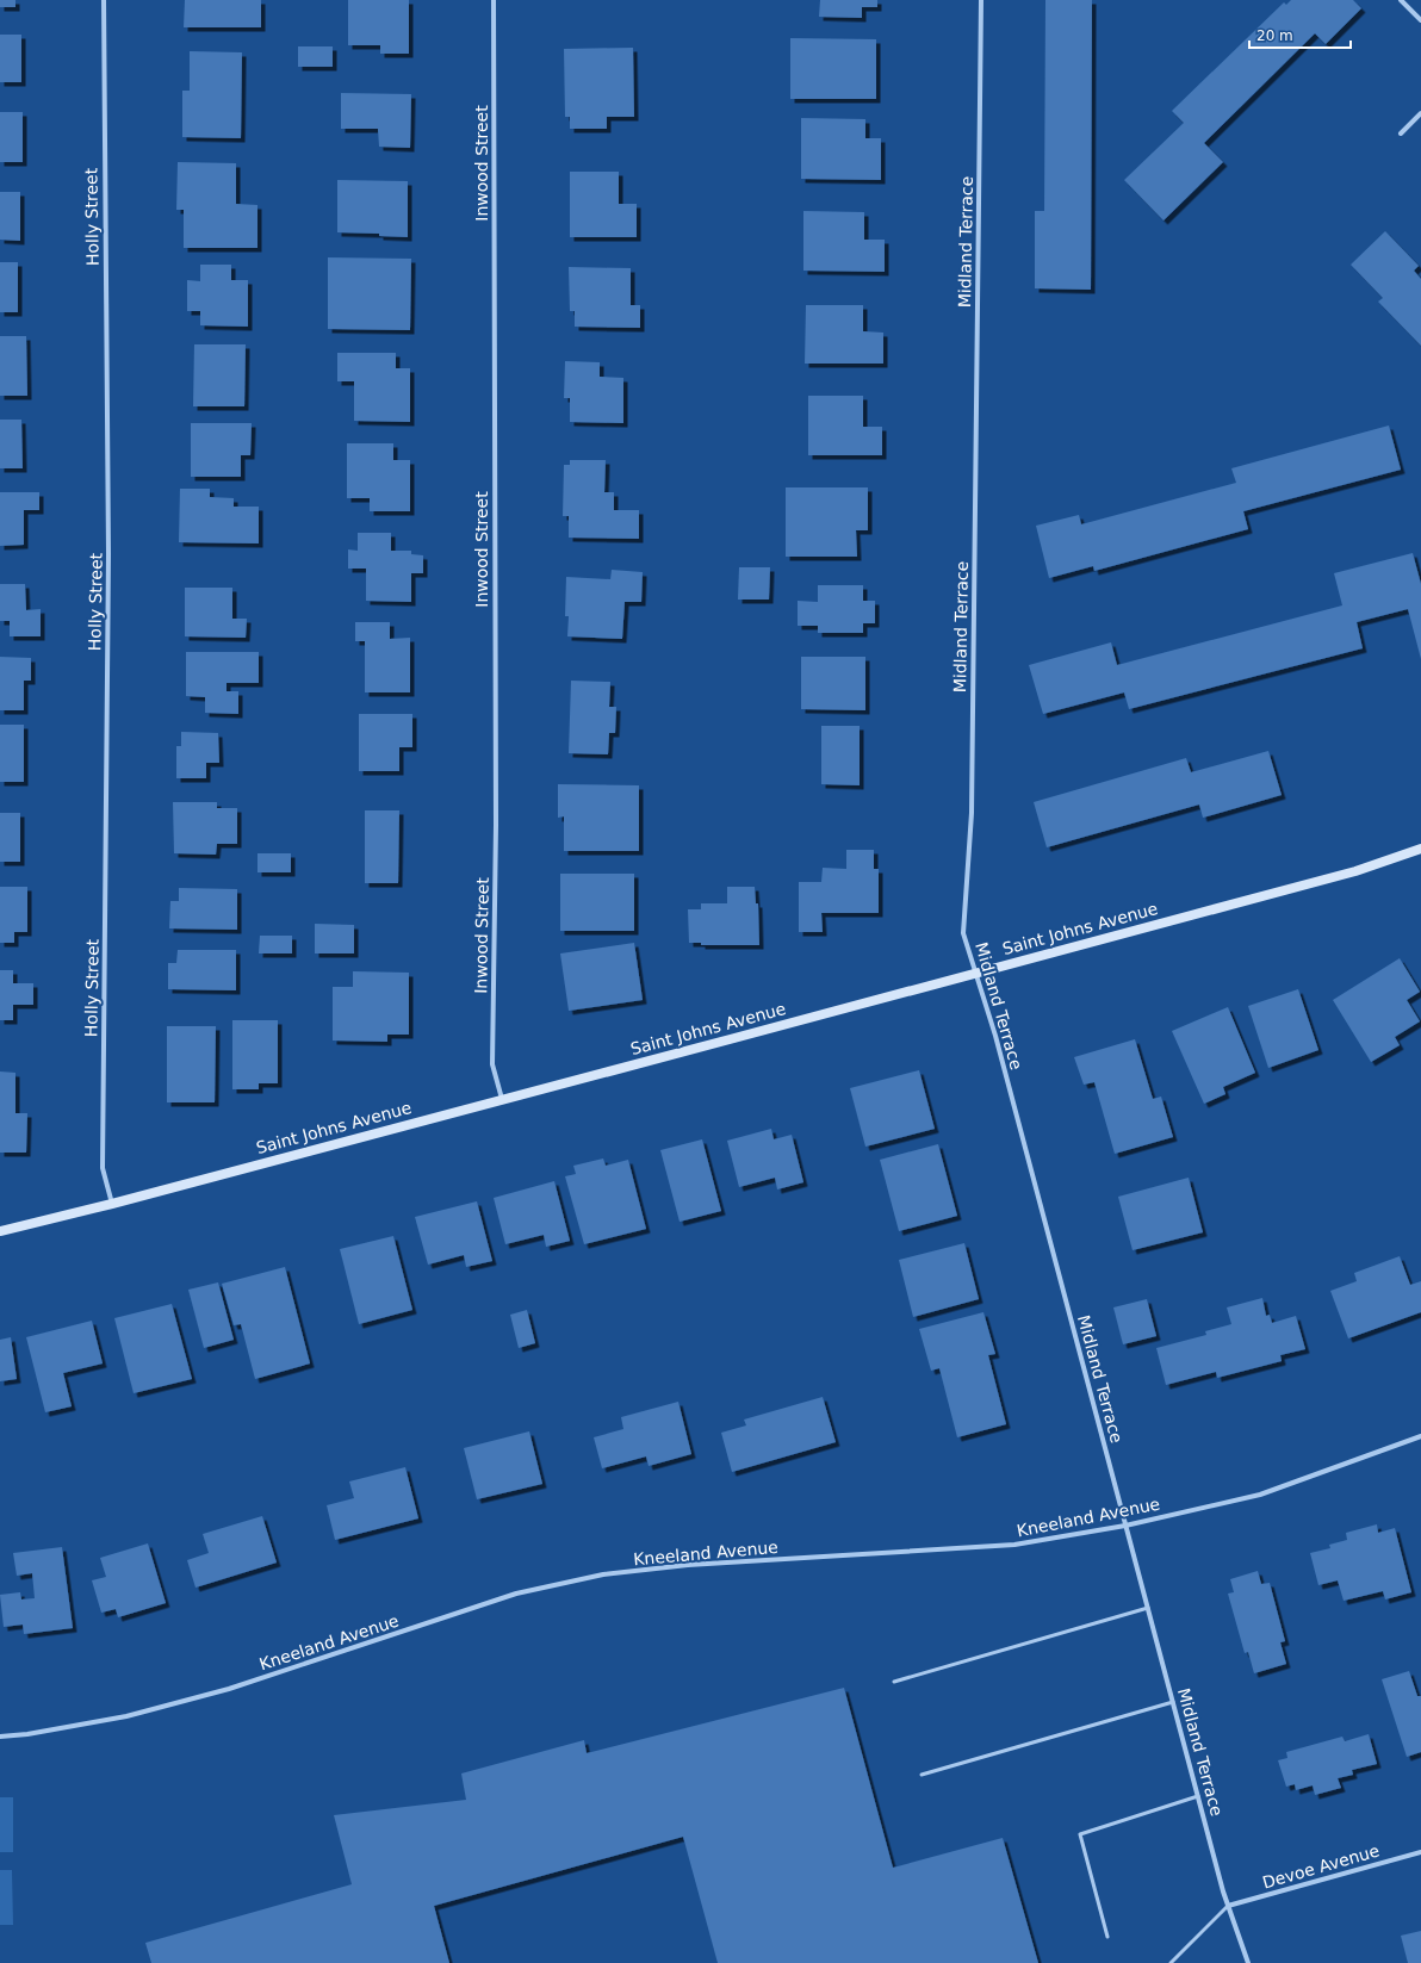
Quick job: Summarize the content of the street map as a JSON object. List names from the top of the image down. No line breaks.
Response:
{"streets":{"street":["Inwood Street","Holly Street","Midland Terrace","Saint Johns Avenue","Kneeland Avenue","Devoe Avenue"]},"crossings":[["Inwood Street","Saint Johns Avenue"],["Holly Street","Saint Johns Avenue"],["Midland Terrace","Saint Johns Avenue"],["Midland Terrace","Kneeland Avenue"],["Midland Terrace","Devoe Avenue"]],"scale_bar":"20 m"}
